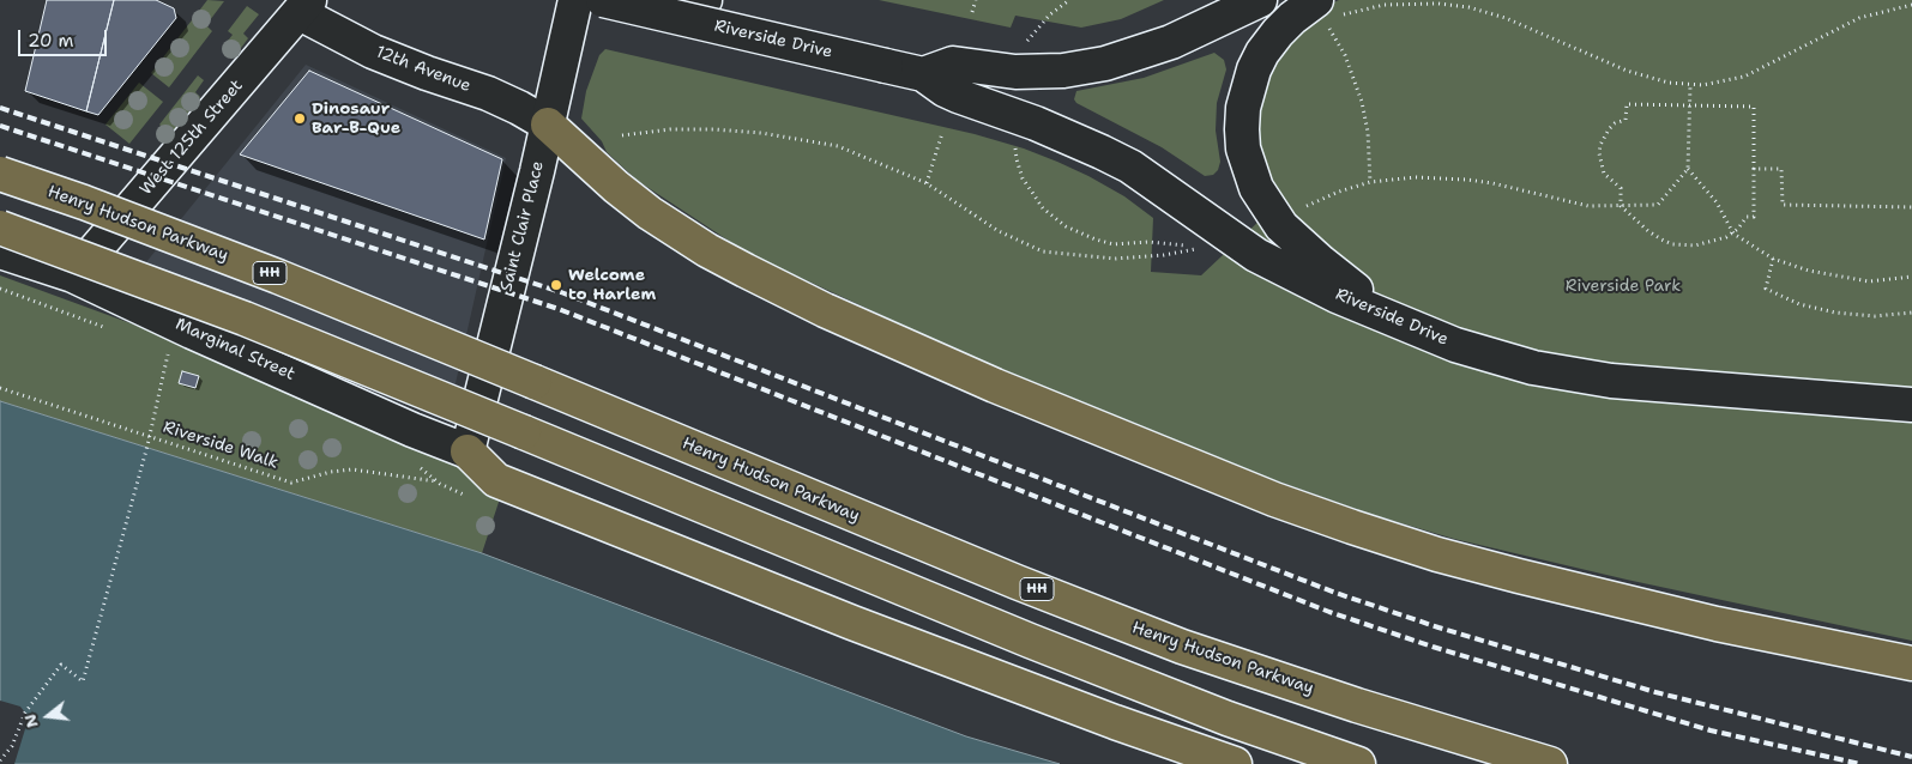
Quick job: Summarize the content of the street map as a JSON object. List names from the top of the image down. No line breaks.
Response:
{"streets":{"highway":["Henry Hudson Parkway","HH"],"main road":["Riverside Drive","12th Avenue","West 125th Street","Saint Clair Place","Marginal Street"],"path":["Riverside Walk"]},"crossings":[["Riverside Drive","Saint Clair Place"],["12th Avenue","West 125th Street"],["12th Avenue","Saint Clair Place"],["West 125th Street","Marginal Street"],["Saint Clair Place","Marginal Street"]],"parks":["Riverside Park"],"places":["Dinosaur Bar-B-Que","Welcome to Harlem"],"scale_bar":"20 m","north":"left"}
